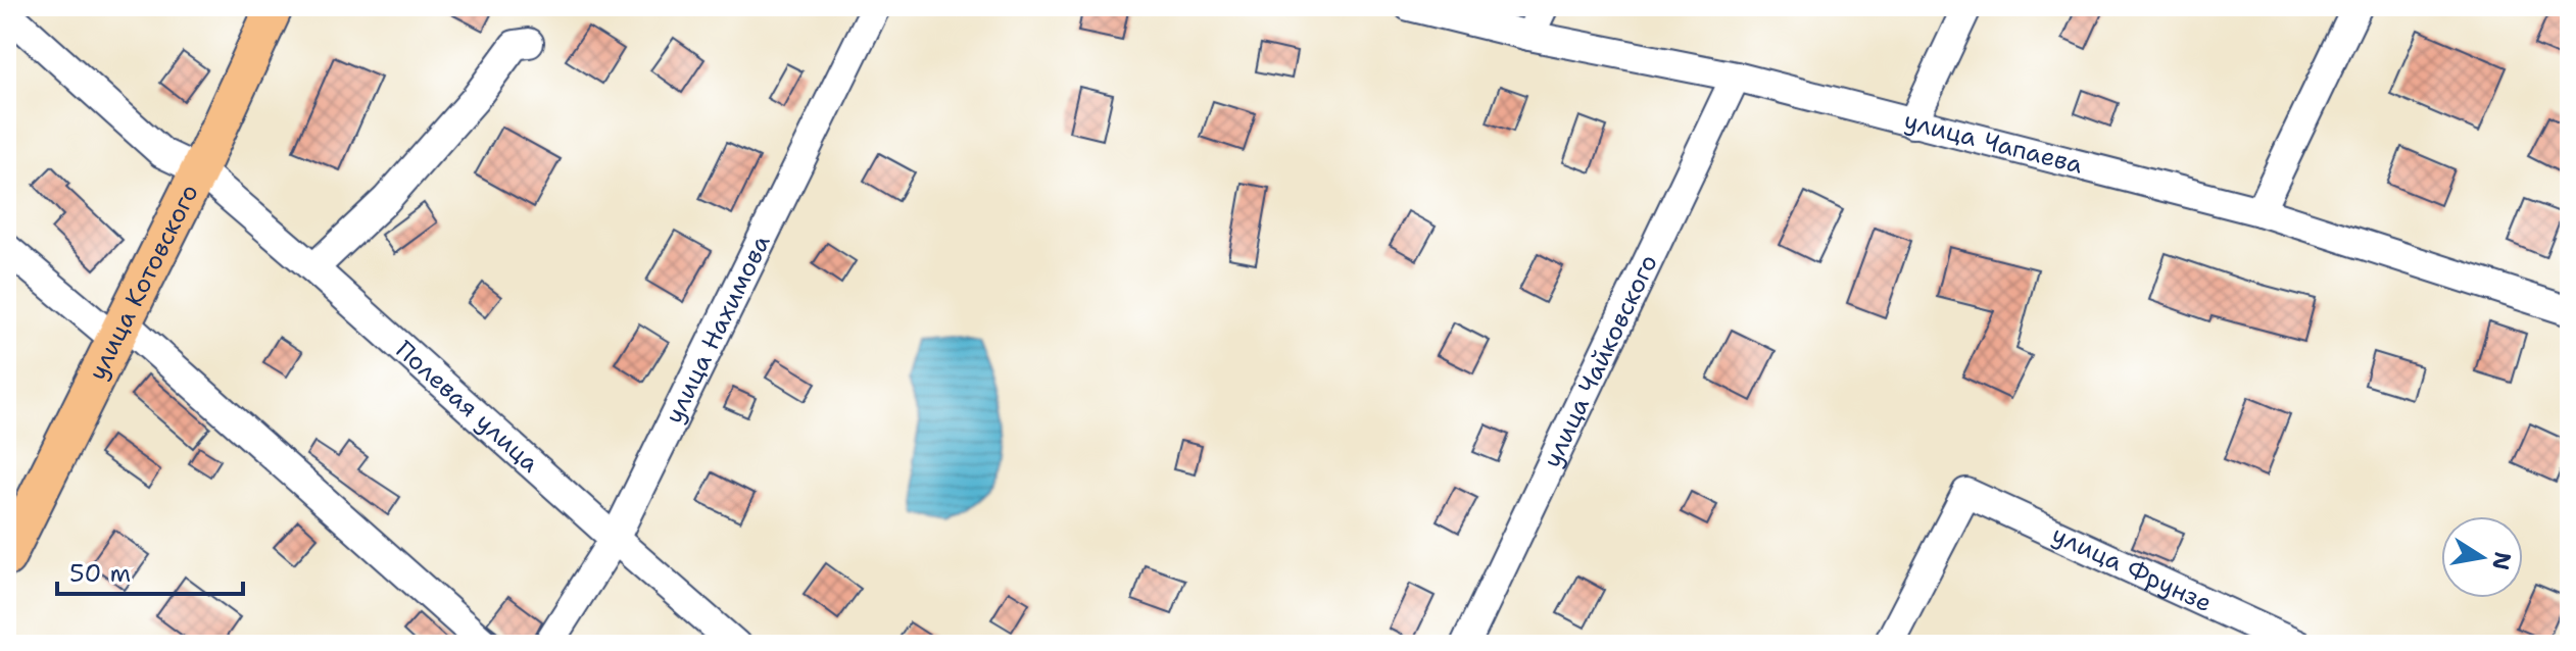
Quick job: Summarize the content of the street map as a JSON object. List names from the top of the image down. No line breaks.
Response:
{"streets":{"main road":["улица Котовского"],"street":["улица Чапаева","улица Нахимова","улица Чайковского","Полевая улица","улица Фрунзе"]},"crossings":[["улица Чапаева","улица Чайковского"],["улица Котовского","Полевая улица"],["улица Нахимова","Полевая улица"]],"scale_bar":"50 m","north":"right"}
